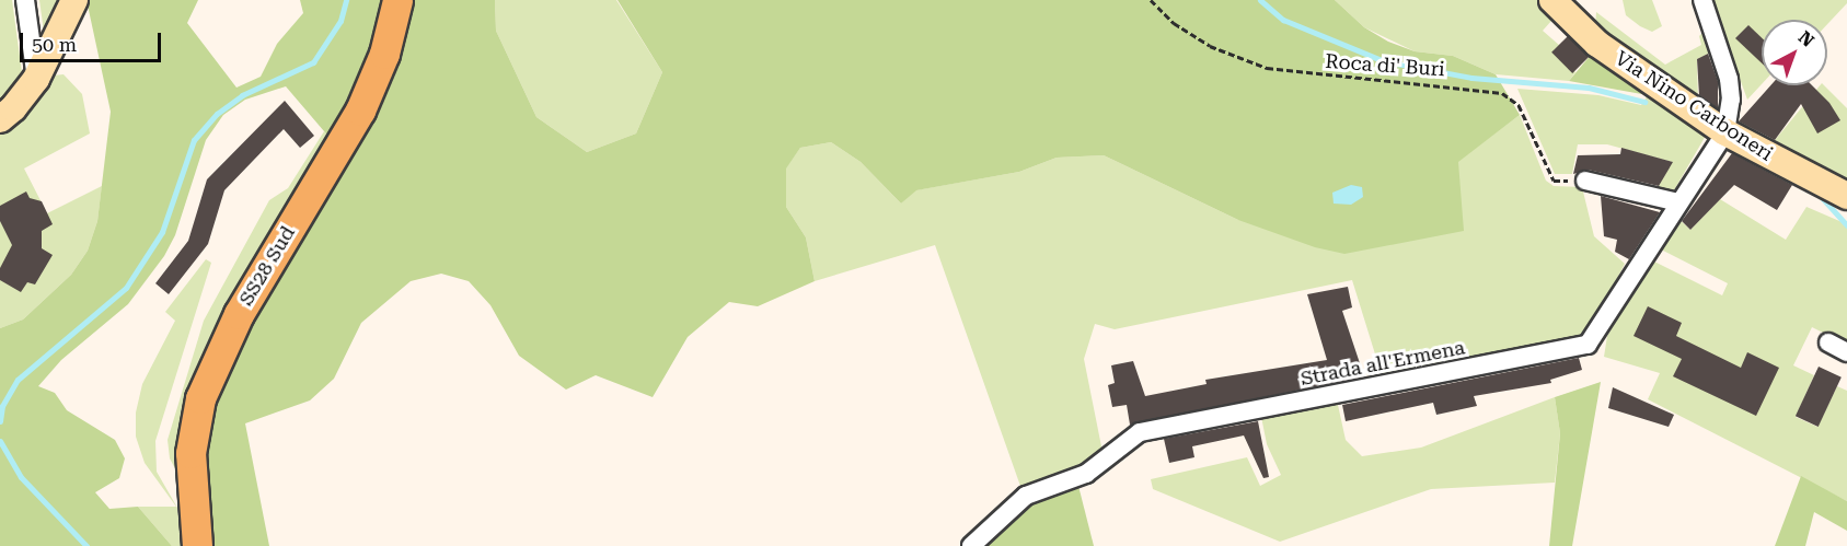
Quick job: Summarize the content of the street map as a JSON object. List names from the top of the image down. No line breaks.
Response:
{"streets":{"main road":["Via Nino Carboneri","SS28 Sud"],"street":["Strada all'Ermena"],"path":["Roca di' Buri"]},"crossings":[["Via Nino Carboneri","Strada all'Ermena"]],"scale_bar":"50 m","north":"top right"}
